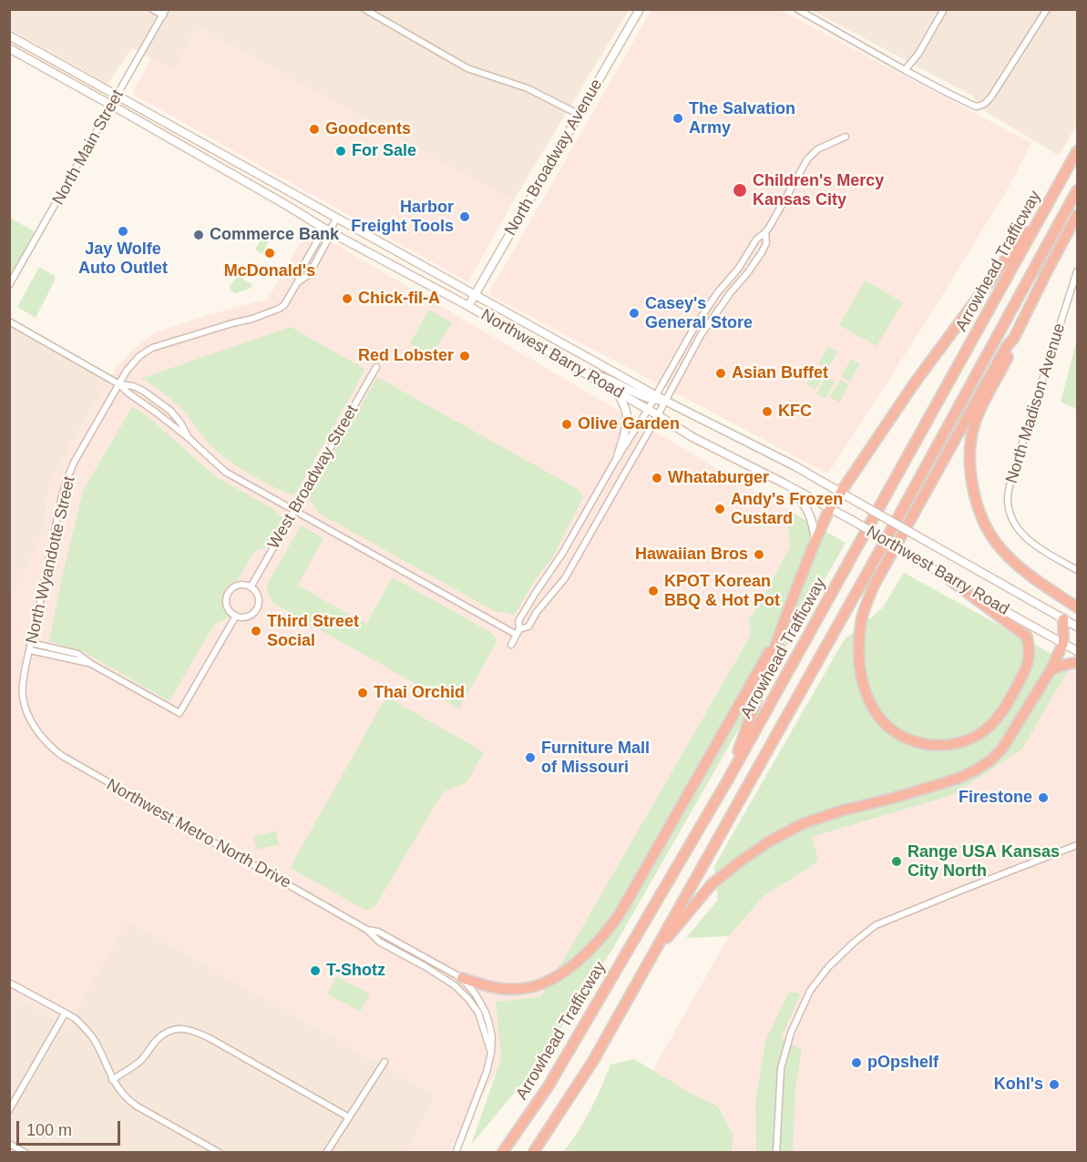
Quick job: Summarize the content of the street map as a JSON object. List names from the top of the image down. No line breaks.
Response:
{"streets":{"highway":["Arrowhead Trafficway"],"main road":["North Broadway Avenue","Northwest Barry Road"],"street":["North Main Street","North Madison Avenue","West Broadway Street","North Wyandotte Street","Northwest Metro North Drive"]},"crossings":[["North Main Street","Northwest Barry Road"],["North Broadway Avenue","Northwest Barry Road"],["Northwest Barry Road","North Wyandotte Street"],["North Wyandotte Street","Northwest Metro North Drive"]],"places":["The Salvation Army","Goodcents","For Sale","Children's Mercy Kansas City","Harbor Freight Tools","Jay Wolfe Auto Outlet","Commerce Bank","McDonald's","Chick-fil-A","Casey's General Store","Red Lobster","Asian Buffet","KFC","Olive Garden","Whataburger","Andy's Frozen Custard","Hawaiian Bros","KPOT Korean BBQ & Hot Pot","Third Street Social","Thai Orchid","Furniture Mall of Missouri","Firestone","Range USA Kansas City North","T-Shotz","pOpshelf","Kohl's"],"scale_bar":"100 m"}
